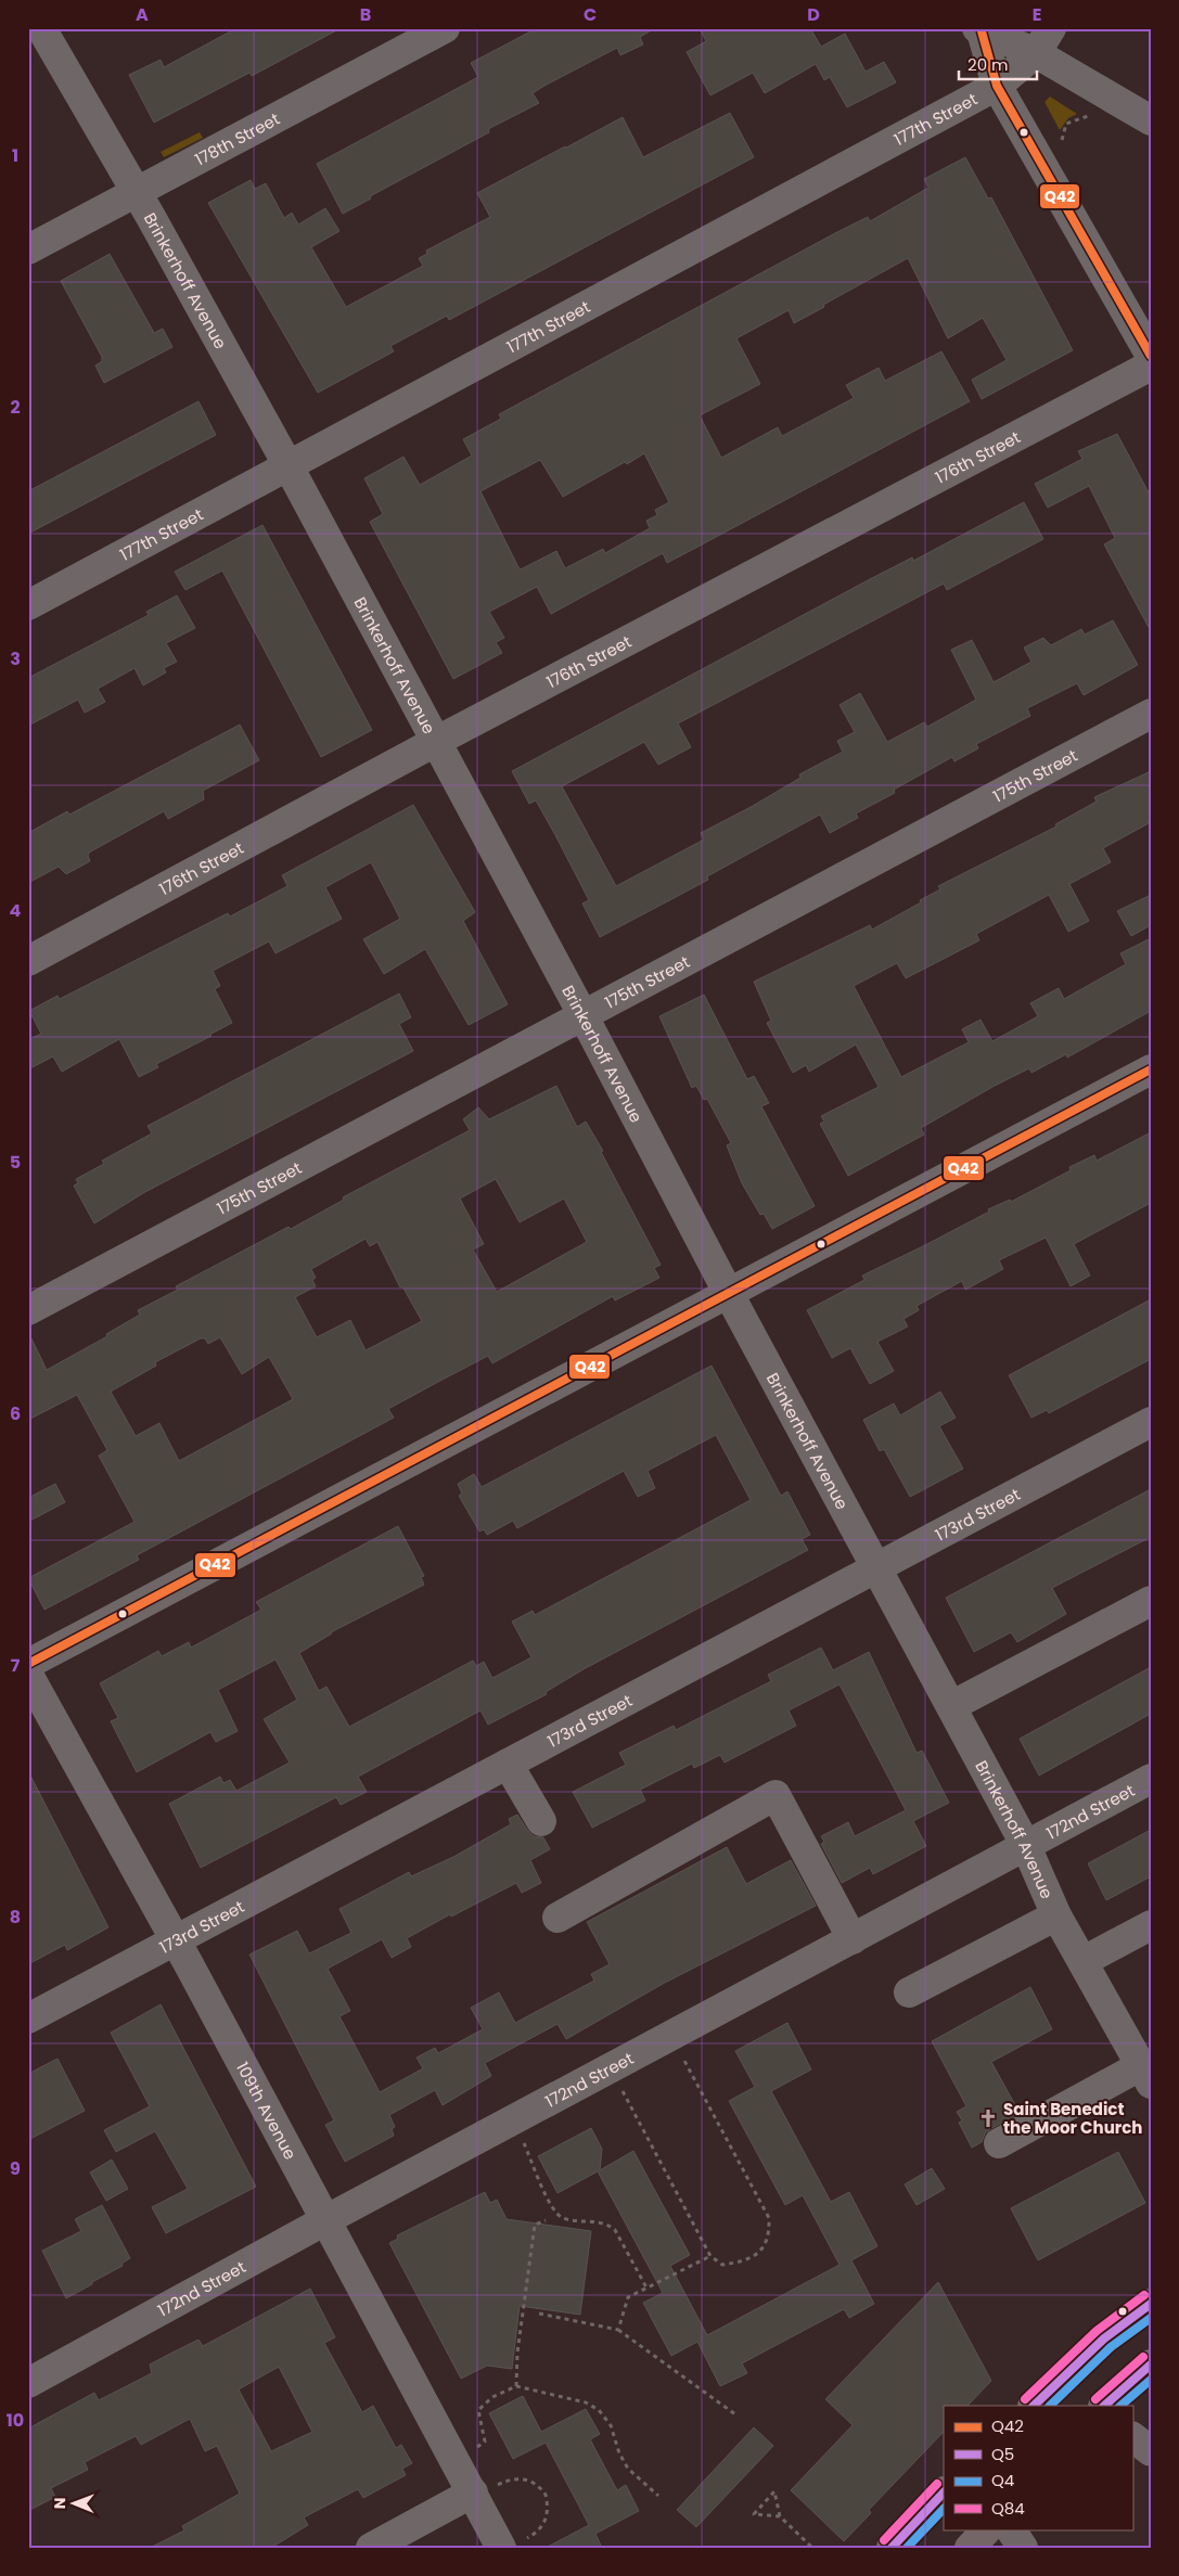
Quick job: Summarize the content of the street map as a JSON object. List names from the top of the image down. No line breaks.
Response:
{"streets":{"street":["177th Street","178th Street","Brinkerhoff Avenue","176th Street","175th Street","173rd Street","172nd Street","109th Avenue"]},"crossings":[["177th Street","Brinkerhoff Avenue"],["178th Street","Brinkerhoff Avenue"],["Brinkerhoff Avenue","176th Street"],["Brinkerhoff Avenue","175th Street"],["Brinkerhoff Avenue","173rd Street"],["Brinkerhoff Avenue","172nd Street"],["173rd Street","109th Avenue"],["172nd Street","109th Avenue"]],"places":{"church":["Saint Benedict the Moor Church"]},"lines":["transit line Q42","transit line Q84","transit line Q5","transit line Q4"],"legend":["Q42","Q5","Q4","Q84"],"scale_bar":"20 m","north":"left","grid":{"columns":["A","B","C","D","E"],"rows":["1","2","3","4","5","6","7","8","9","10"]}}
